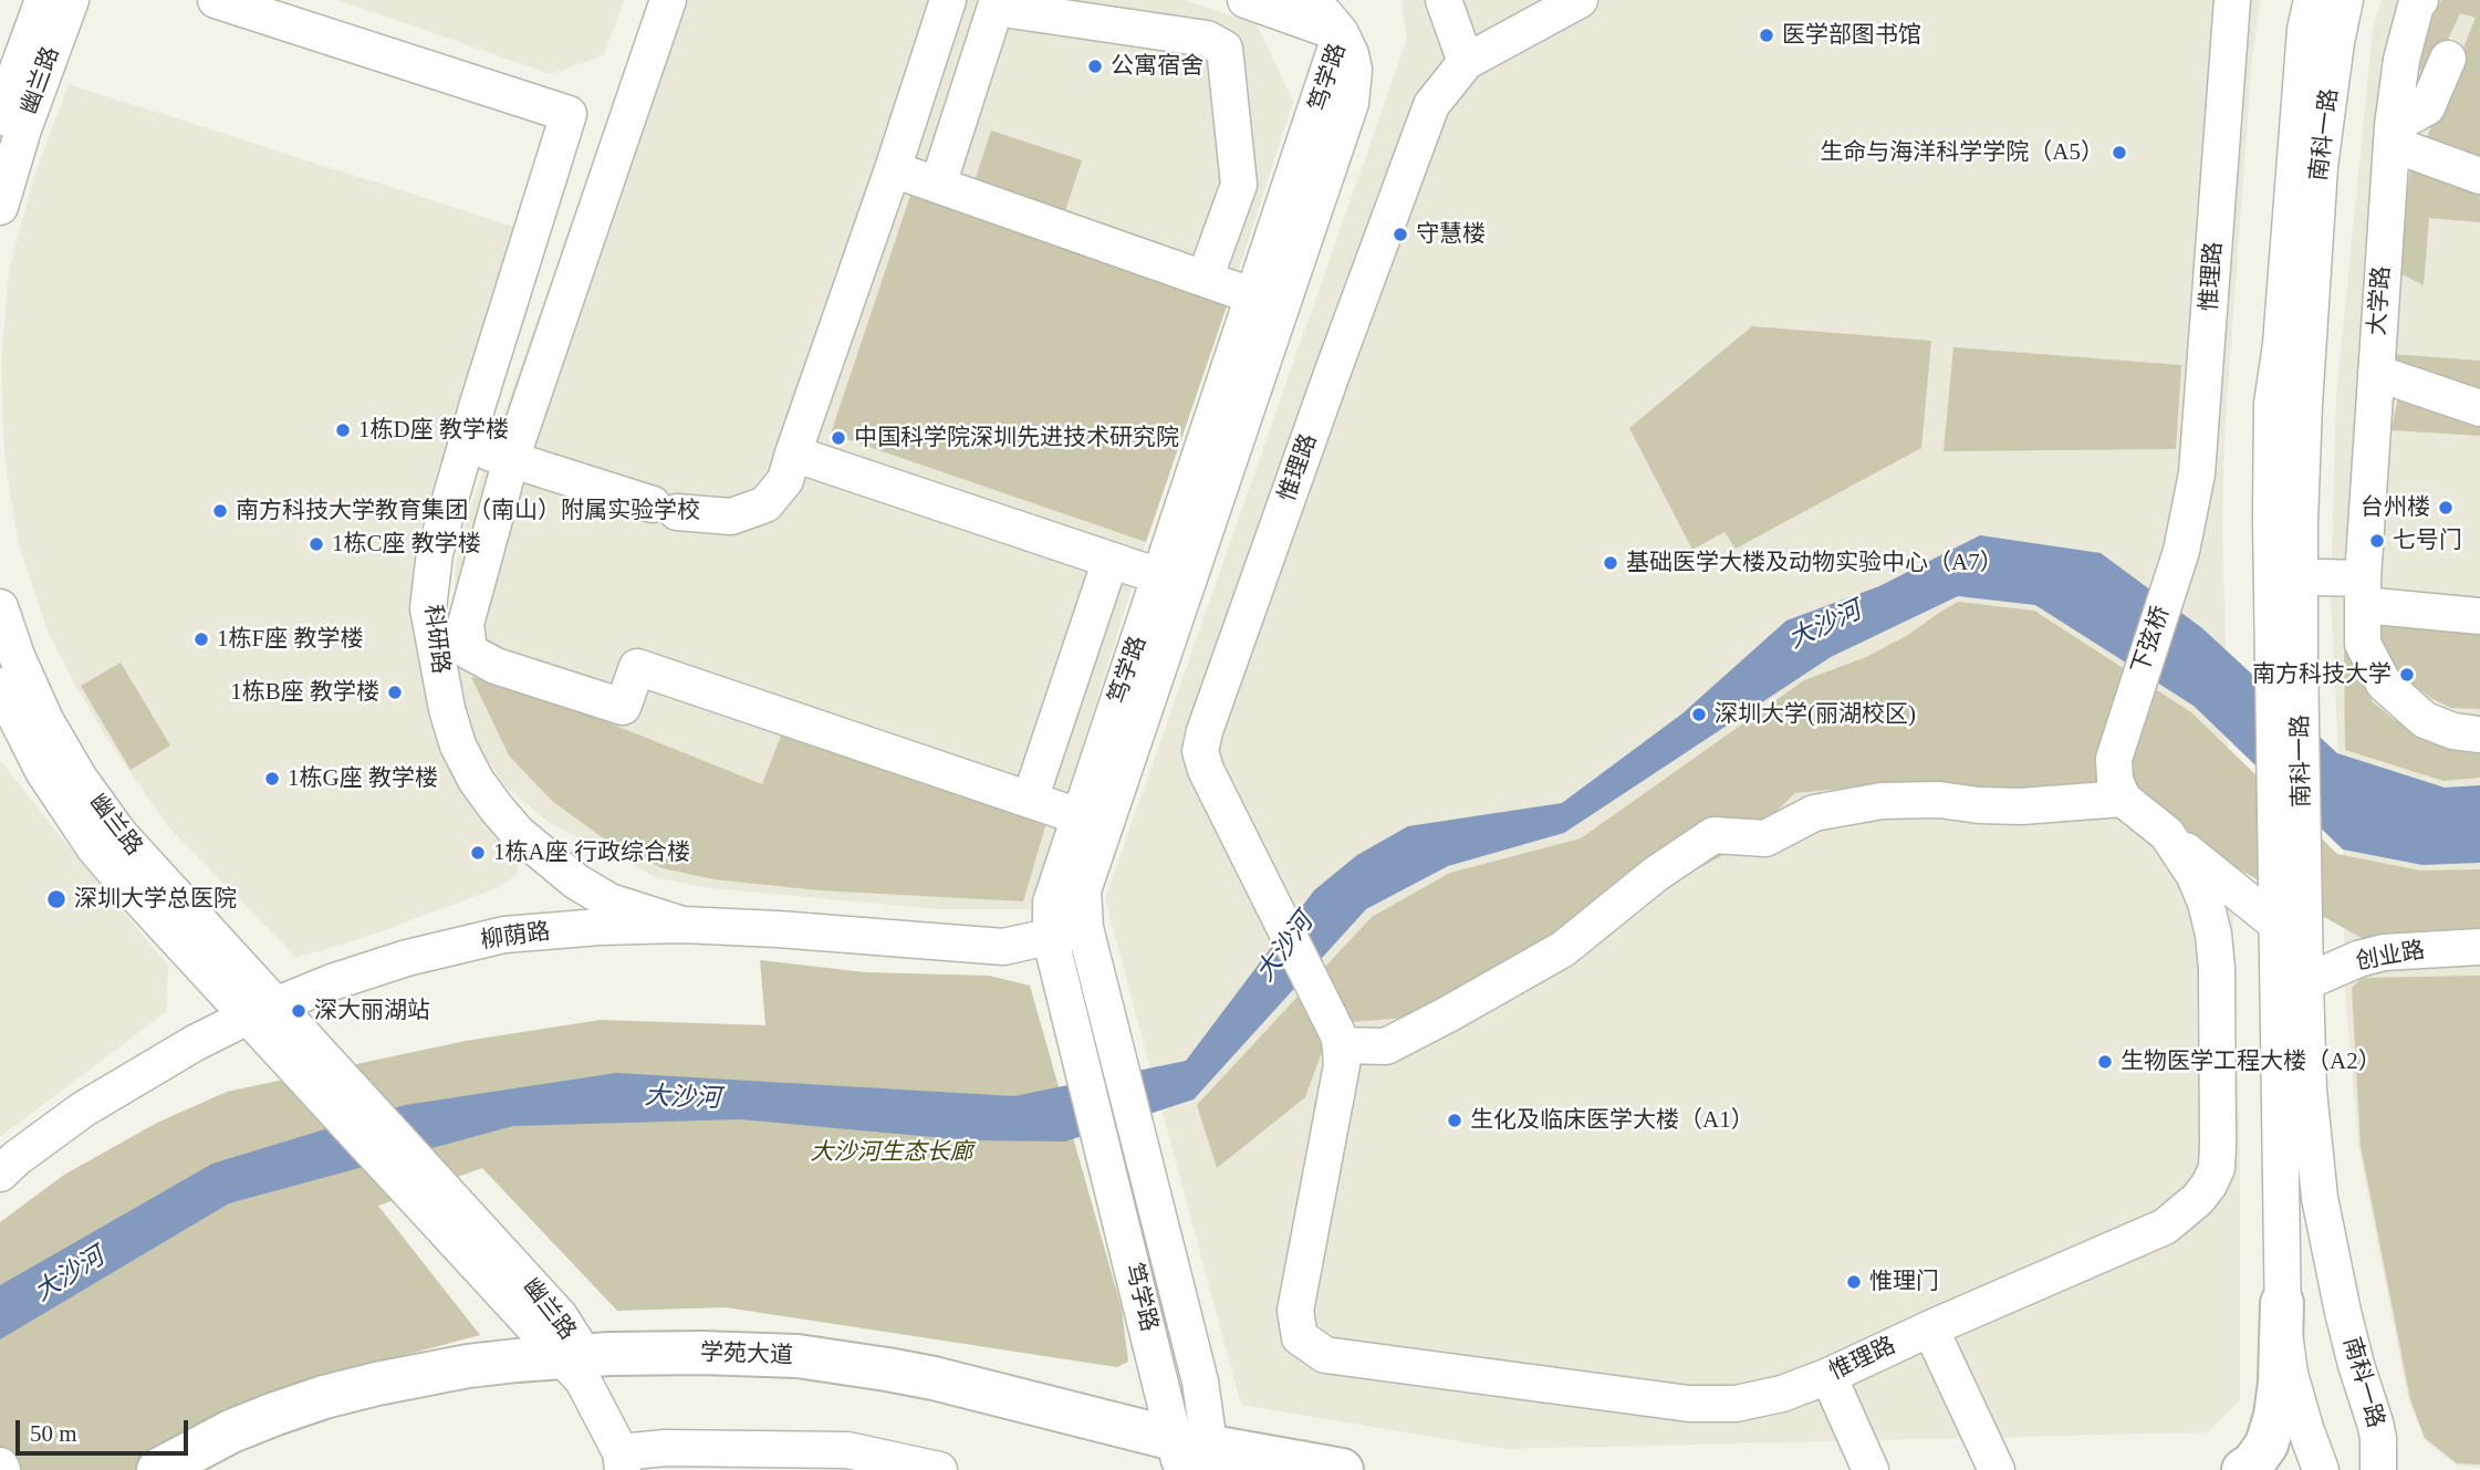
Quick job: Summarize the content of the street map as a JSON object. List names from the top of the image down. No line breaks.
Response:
{"streets":{"main road":["学苑大道"],"street":["笃学路","幽兰路","南科一路","惟理路","大学路","科研路","下弦桥","柳荫路","创业路"]},"crossings":[["笃学路","柳荫路"],["笃学路","学苑大道"],["幽兰路","柳荫路"],["幽兰路","学苑大道"],["南科一路","创业路"],["惟理路","下弦桥"],["科研路","柳荫路"]],"water":["大沙河"],"parks":["大沙河生态长廊"],"places":["医学部图书馆","公寓宿舍","生命与海洋科学学院（A5）","守慧楼","1栋D座 教学楼","中国科学院深圳先进技术研究院","台州楼","南方科技大学教育集团（南山）附属实验学校","七号门","1栋C座 教学楼","基础医学大楼及动物实验中心（A7）","1栋F座 教学楼","南方科技大学","1栋B座 教学楼","深圳大学(丽湖校区)","1栋G座 教学楼","1栋A座 行政综合楼","深圳大学总医院","深大丽湖站","生物医学工程大楼（A2）","生化及临床医学大楼（A1）","惟理门"],"scale_bar":"50 m"}
